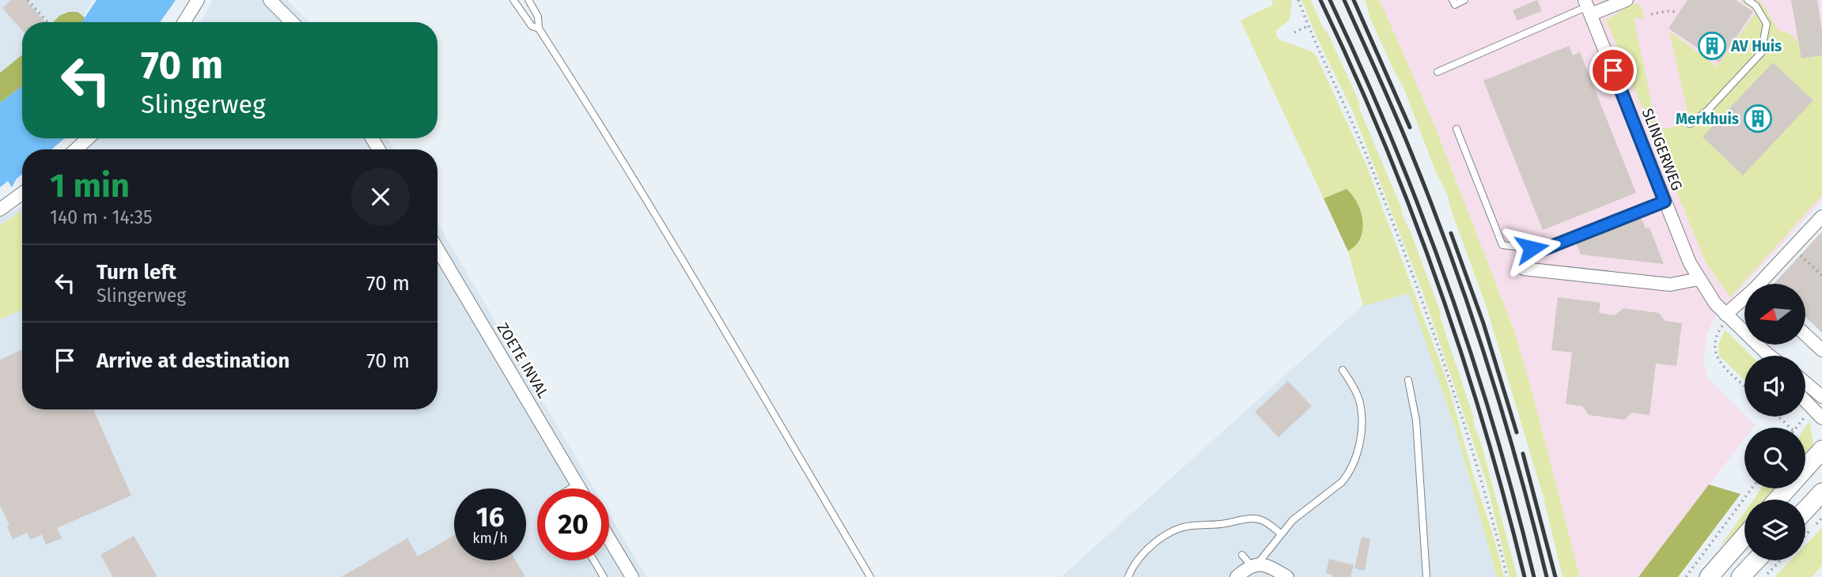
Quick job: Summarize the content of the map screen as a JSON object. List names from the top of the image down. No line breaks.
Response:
{"streets":{"street":["SLINGERWEG","ZOETE INVAL"]},"places":{"building":["AV Huis","Merkhuis"]},"north":"left","page":{"turn":["70 m","Slingerweg"],"heading":["1 min","140 m · 14:35"],"list":[{"name":"Turn left","note":"Slingerweg","value":"70 m"},{"name":"Arrive at destination","value":"70 m"}],"speed":"16 km/h","limit":"20"}}
